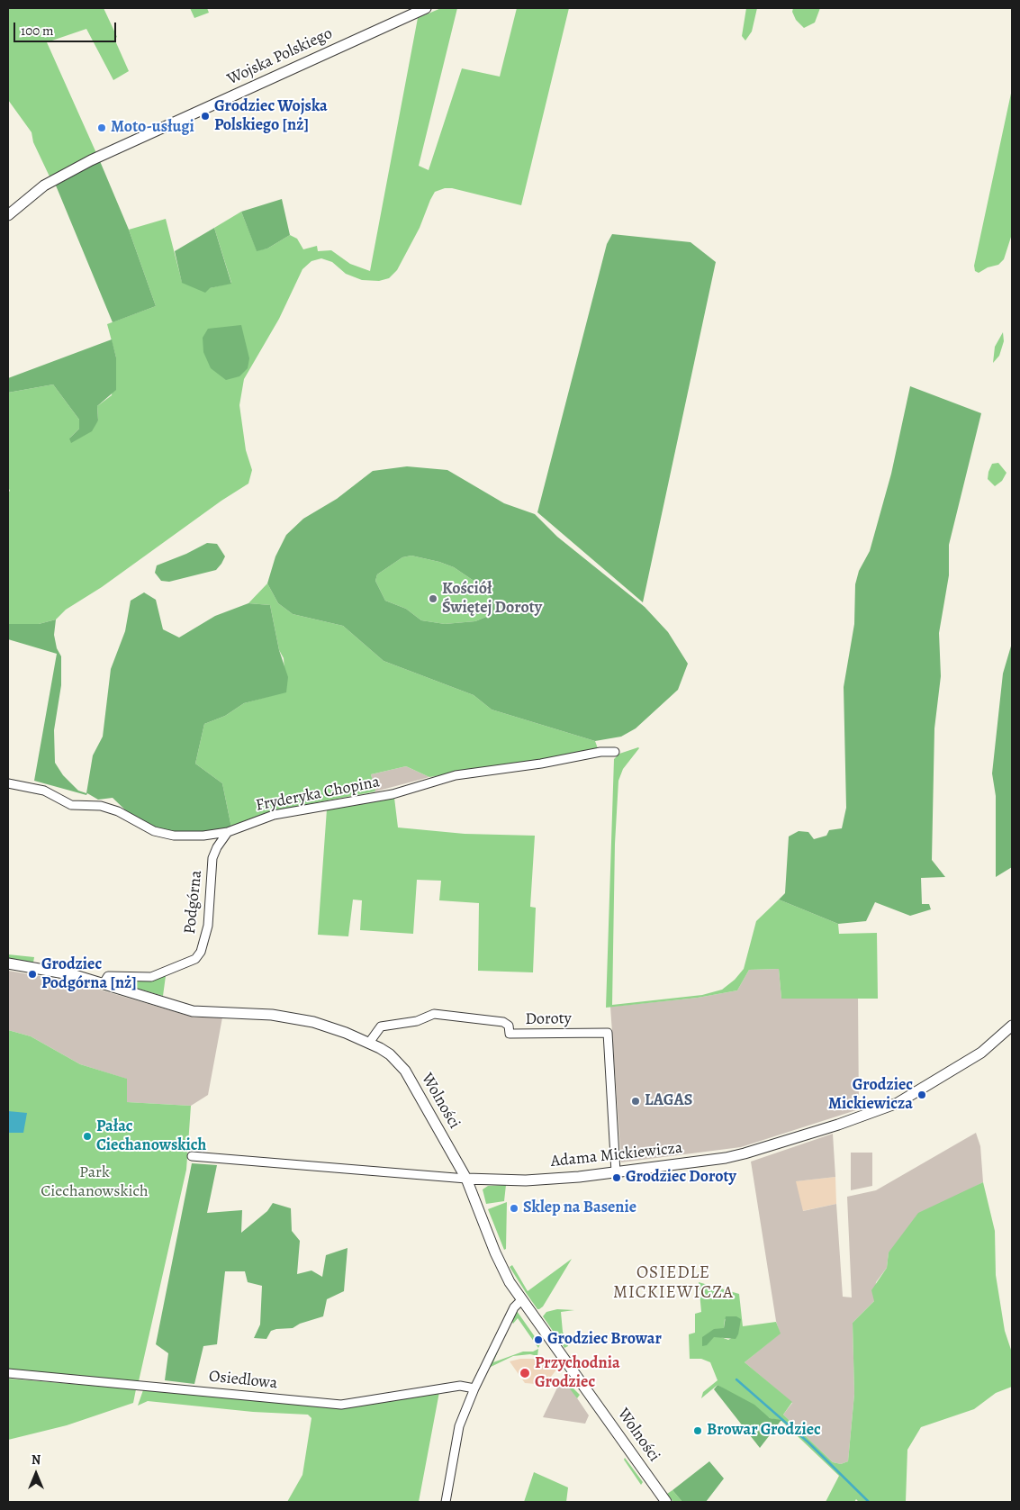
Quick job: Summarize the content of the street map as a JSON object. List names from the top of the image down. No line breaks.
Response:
{"streets":{"street":["Wojska Polskiego","Fryderyka Chopina","Podgórna","Doroty","Wolności","Adama Mickiewicza","Osiedlowa"]},"crossings":[["Fryderyka Chopina","Podgórna"],["Podgórna","Wolności"],["Doroty","Wolności"],["Doroty","Adama Mickiewicza"],["Wolności","Adama Mickiewicza"]],"districts":["OSIEDLE MICKIEWICZA"],"parks":["Park Ciechanowskich"],"places":["Grodziec Wojska Polskiego [nż]","Moto-usługi","Kościół Świętej Doroty","Grodziec Podgórna [nż]","Grodziec Mickiewicza","LAGAS","Pałac Ciechanowskich","Grodziec Doroty","Sklep na Basenie","Grodziec Browar","Przychodnia Grodziec","Browar Grodziec"],"scale_bar":"100 m","north":"top"}
